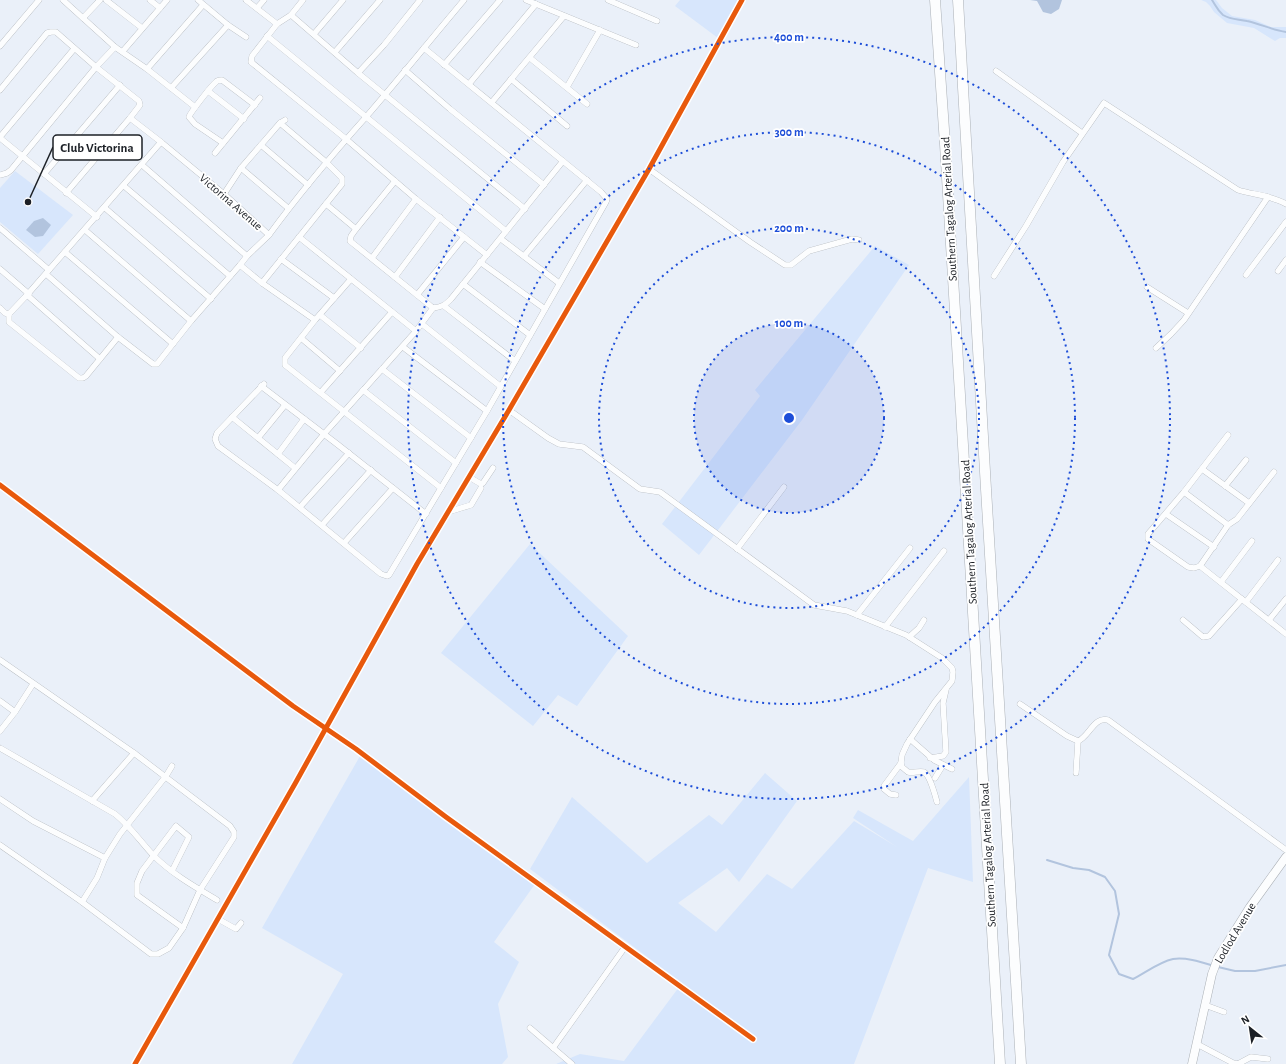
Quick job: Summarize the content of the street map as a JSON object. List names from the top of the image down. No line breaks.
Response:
{"streets":{"highway":["Southern Tagalog Arterial Road"],"main road":["Lodlod Avenue"],"street":["Victorina Avenue"]},"places":["Club Victorina"],"north":"top left","rings":["400 m","300 m","200 m","100 m"]}
